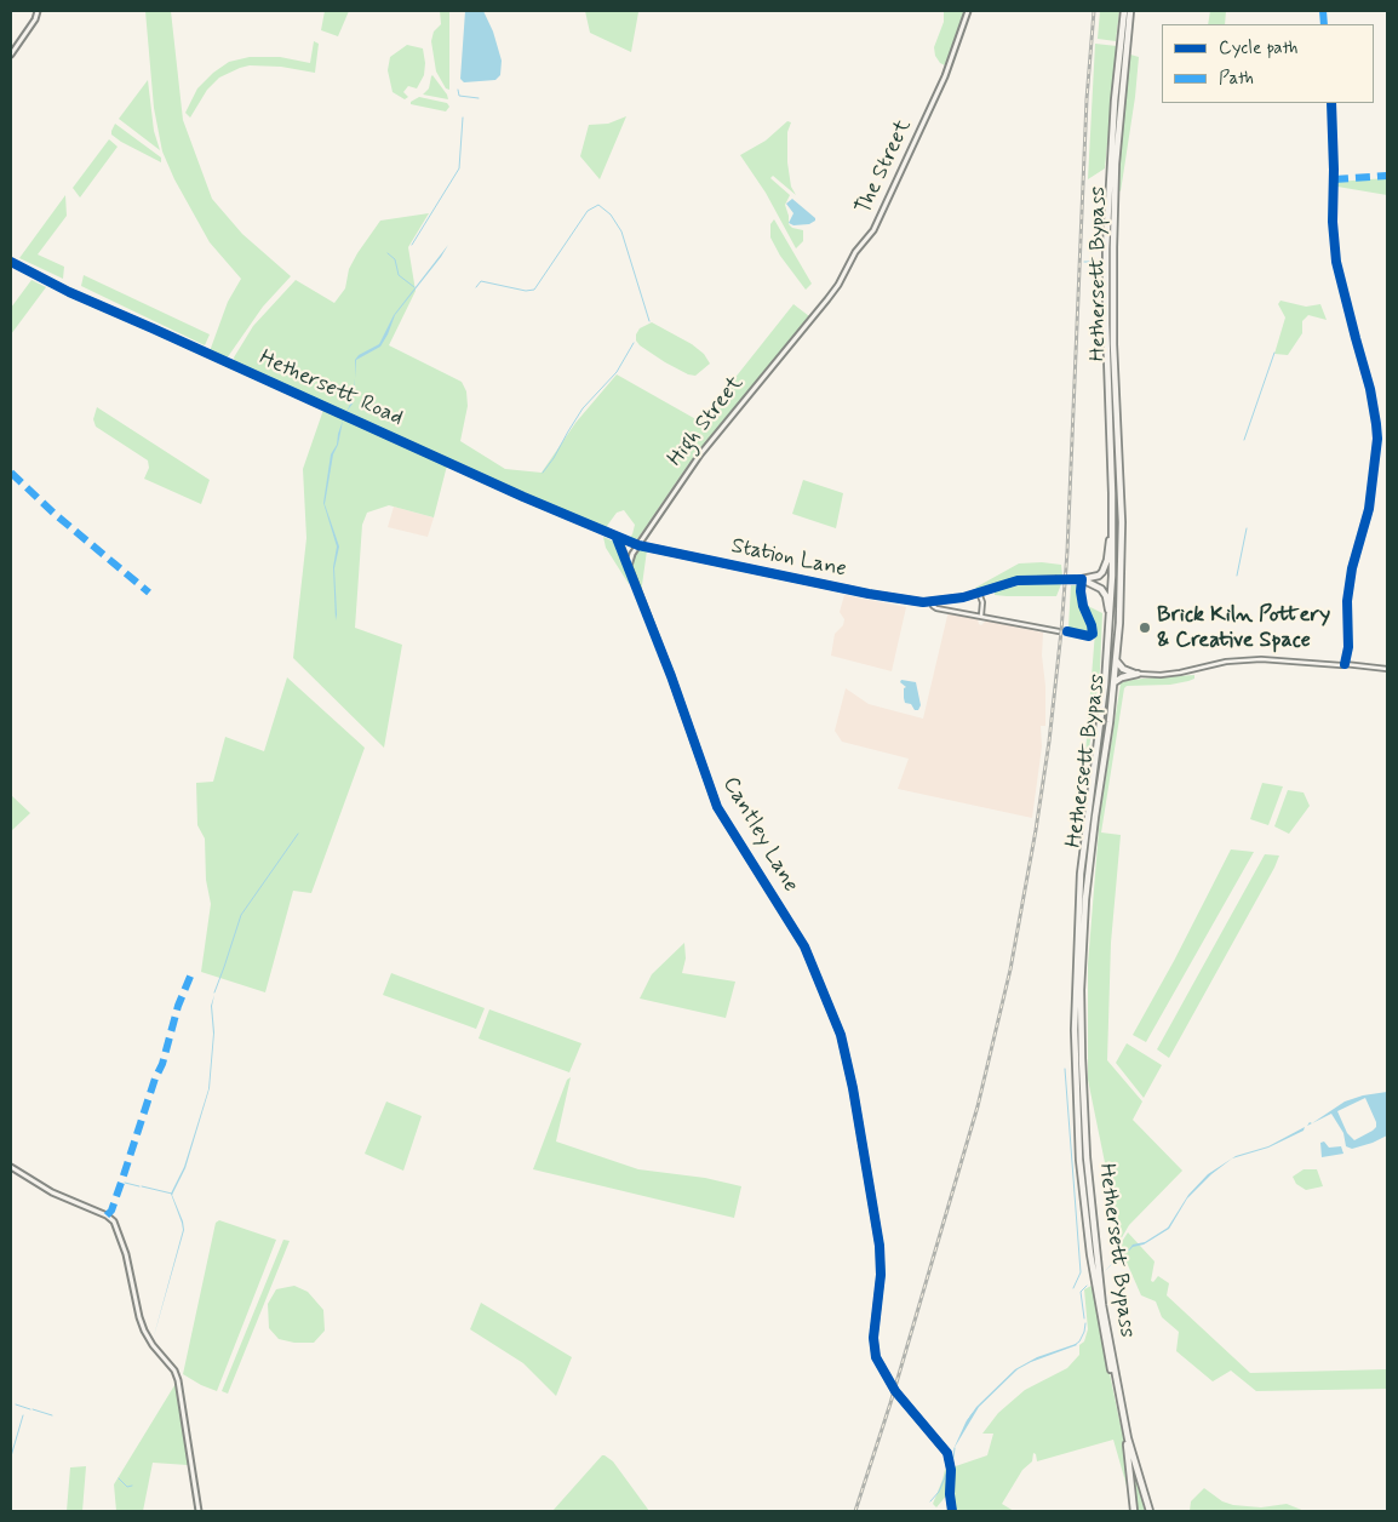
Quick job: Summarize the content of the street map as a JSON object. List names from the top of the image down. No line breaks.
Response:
{"streets":{"highway":["Hethersett Bypass"],"street":["The Street","Hethersett Road","High Street","Station Lane","Cantley Lane"]},"crossings":[["The Street","High Street"],["Hethersett Road","High Street"],["Hethersett Road","Station Lane"],["Hethersett Road","Cantley Lane"],["High Street","Station Lane"]],"places":["Brick Kiln Pottery & Creative Space"],"legend":["Cycle path","Path"]}
